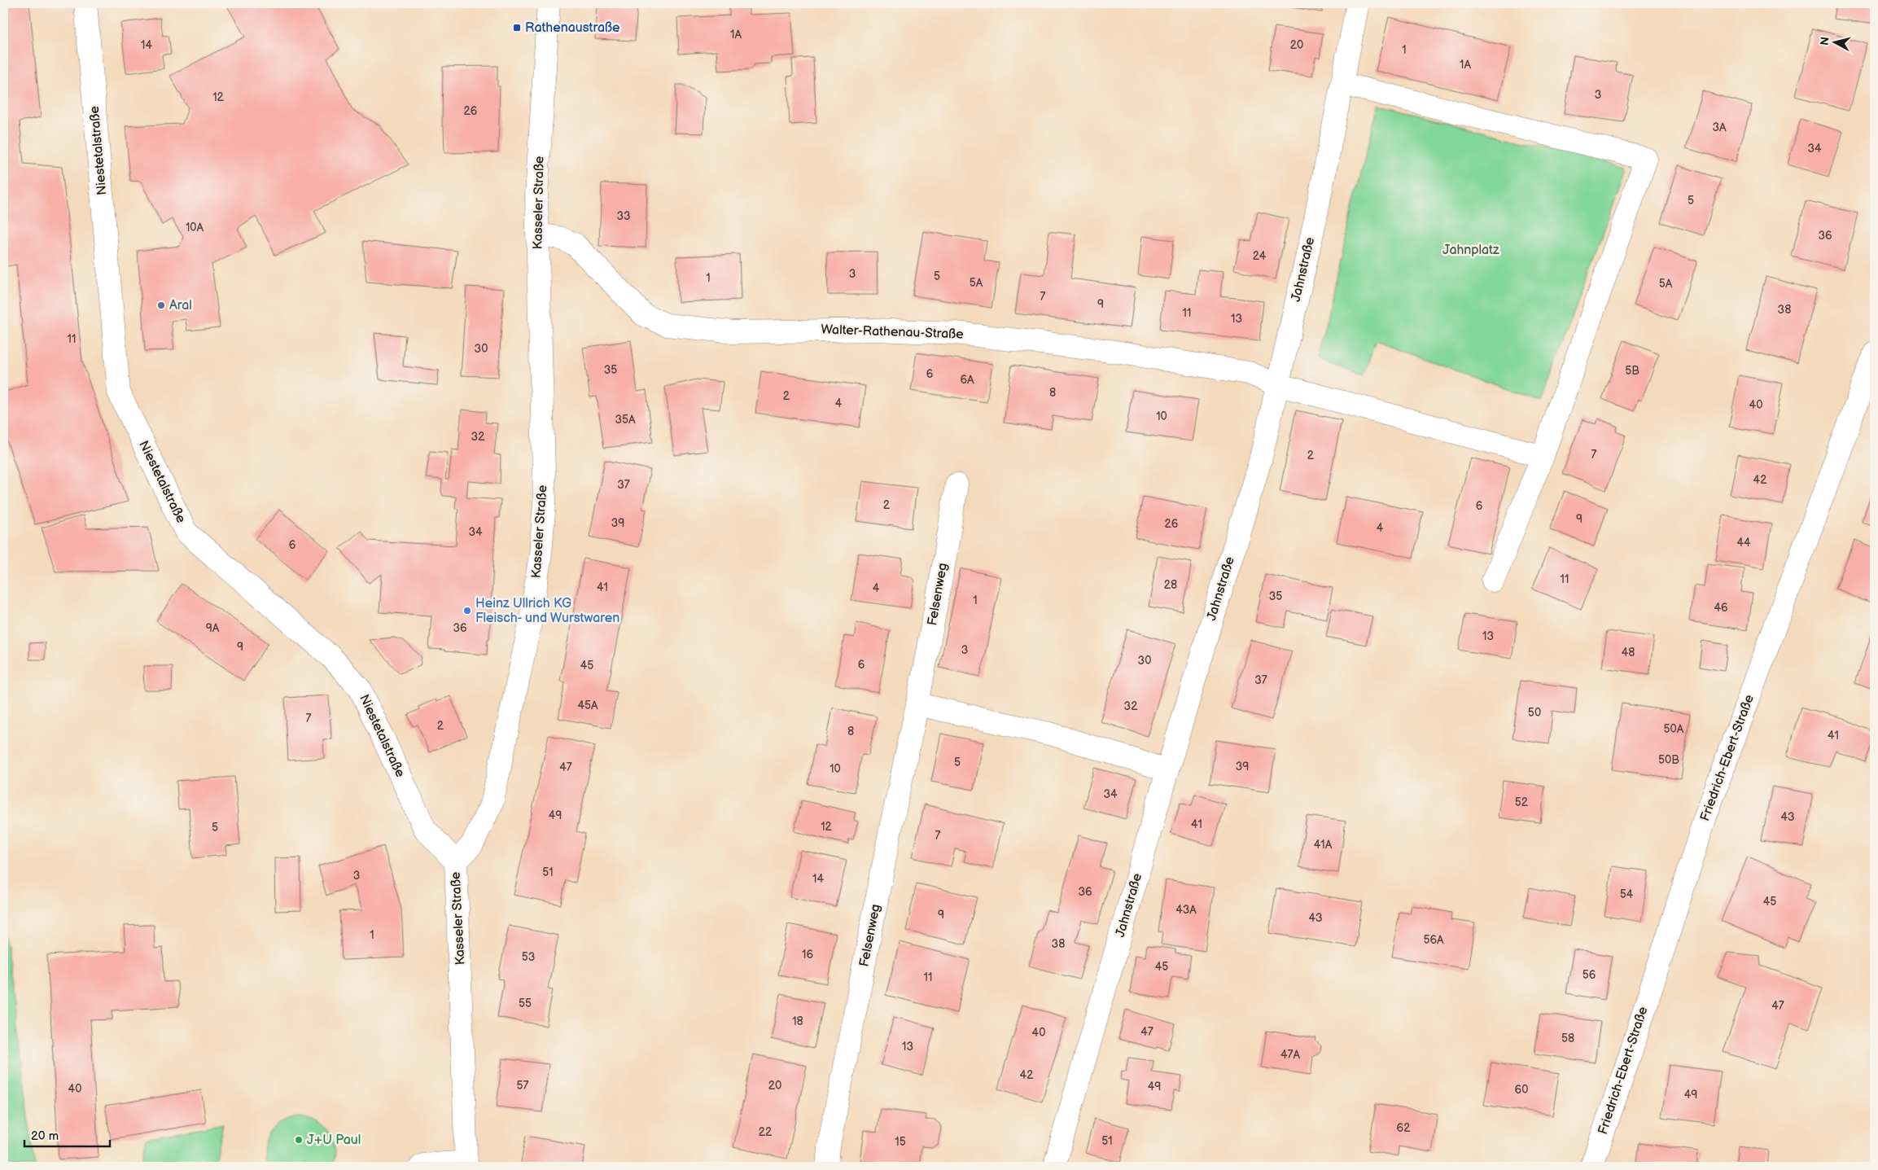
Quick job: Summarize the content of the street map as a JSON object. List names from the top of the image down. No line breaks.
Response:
{"streets":{"street":["Niestetalstraße","Kasseler Straße","Jahnstraße","Walter-Rathenau-Straße","Felsenweg","Friedrich-Ebert-Straße"]},"crossings":[["Niestetalstraße","Kasseler Straße"],["Kasseler Straße","Walter-Rathenau-Straße"],["Jahnstraße","Walter-Rathenau-Straße"]],"parks":["Jahnplatz"],"places":{"transit":["Rathenaustraße"],"other":["Aral","Heinz Ullrich KG Fleisch- und Wurstwaren","J+U Paul"]},"house_numbers":["1A","14","20","1","1A","3","12","26","3A","34","5","33","10A","36","24","3","5","1","5A","5A","7","9","38","11","13","11","30","35","5B","6","6A","8","2","4","40","10","35A","32","7","2","42","37","2","6","9","39","26","4","34","44","6","11","28","41","4","35","1","46","9A","36","13","9","3","48","30","6","45","37","45A","32","50","7","2","50A","8","41","50B","5","39","47","10","34","52","49","43","41","12","5","7","41A","51","3","14","36","54","45","43A","9","43","1","56A","38","16","53","45","56","11","55","47","18","47","40","58","13","47A","42","57","20","49","40","60","49","62","22","51","15"],"scale_bar":"20 m","north":"left"}
